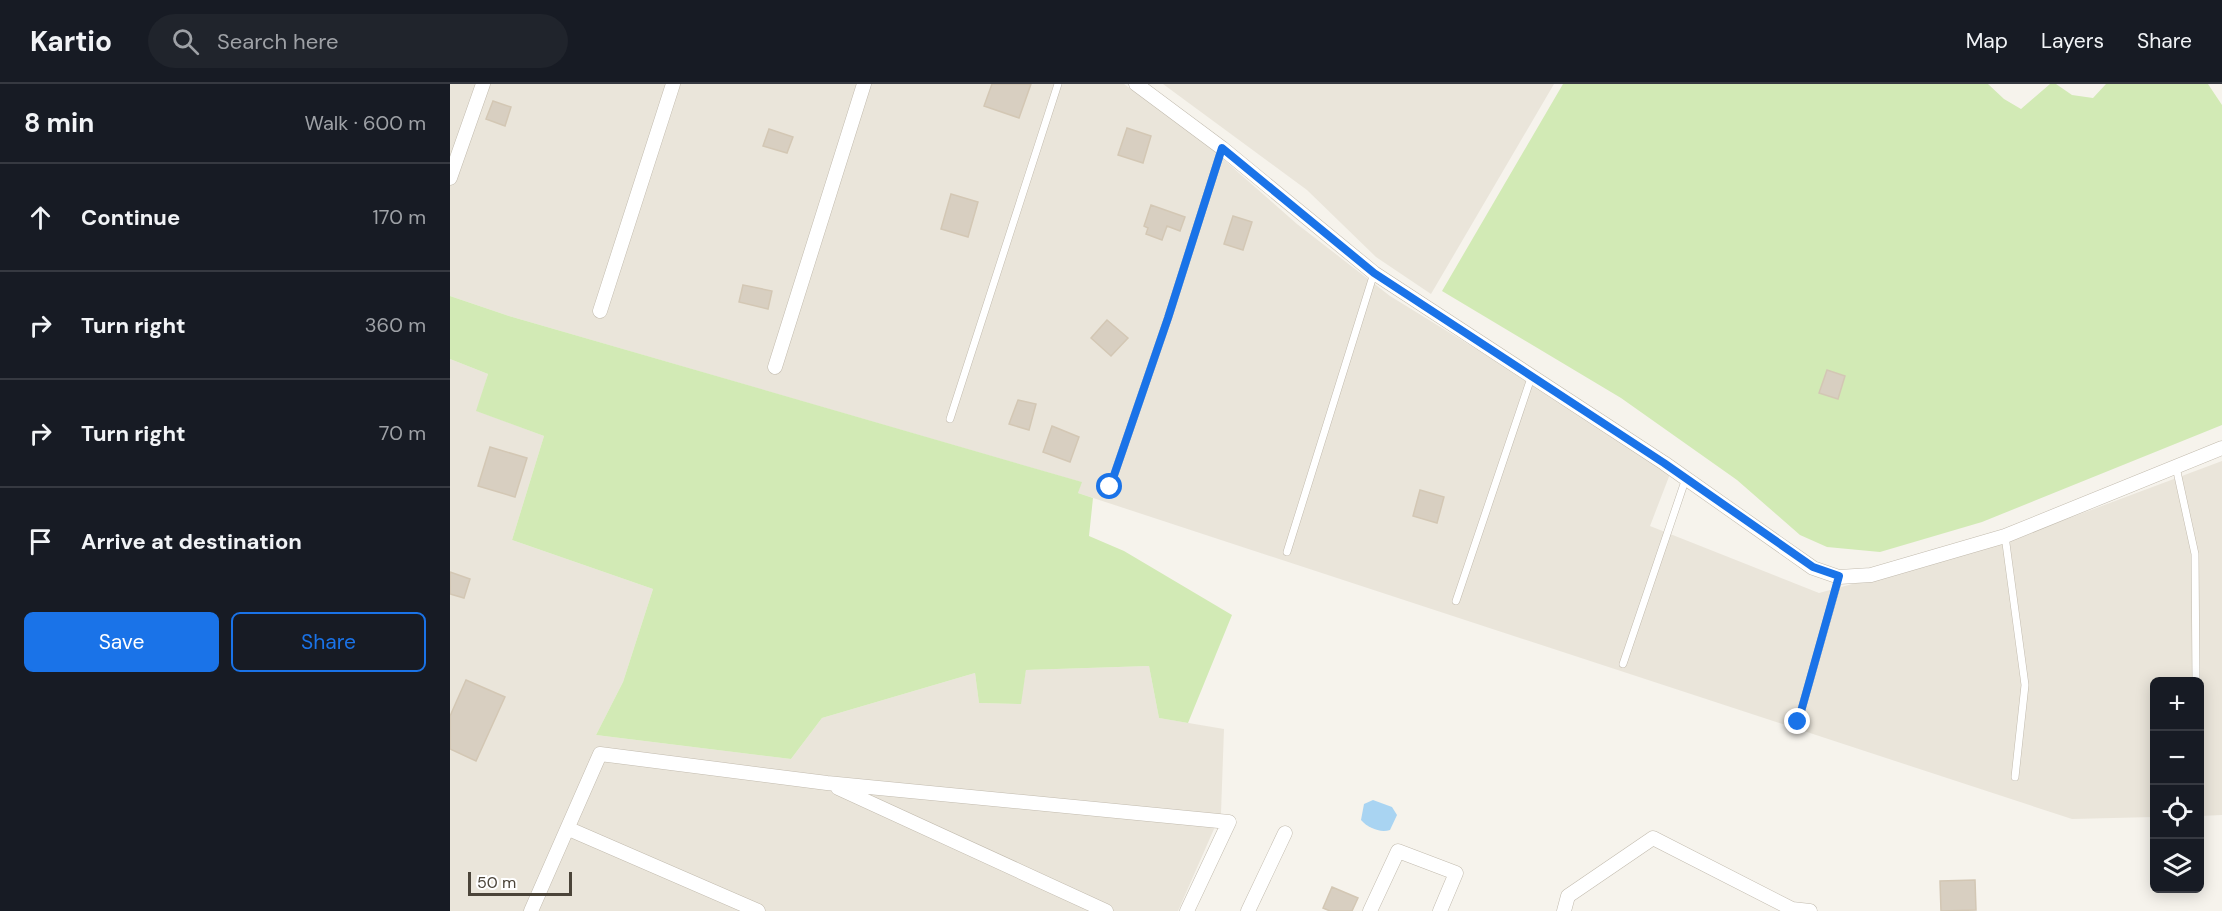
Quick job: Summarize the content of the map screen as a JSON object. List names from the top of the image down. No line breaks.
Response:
{"scale_bar":"50 m","page":{"header":"Kartio","search":"Search here","nav":["Map","Layers","Share"],"heading":["8 min","Walk · 600 m"],"list":[["Continue","170 m"],["Turn right","360 m"],["Turn right","70 m"],"Arrive at destination"],"buttons":["Save","Share"],"map_buttons":["+","−"],"scale":"50 m"}}
